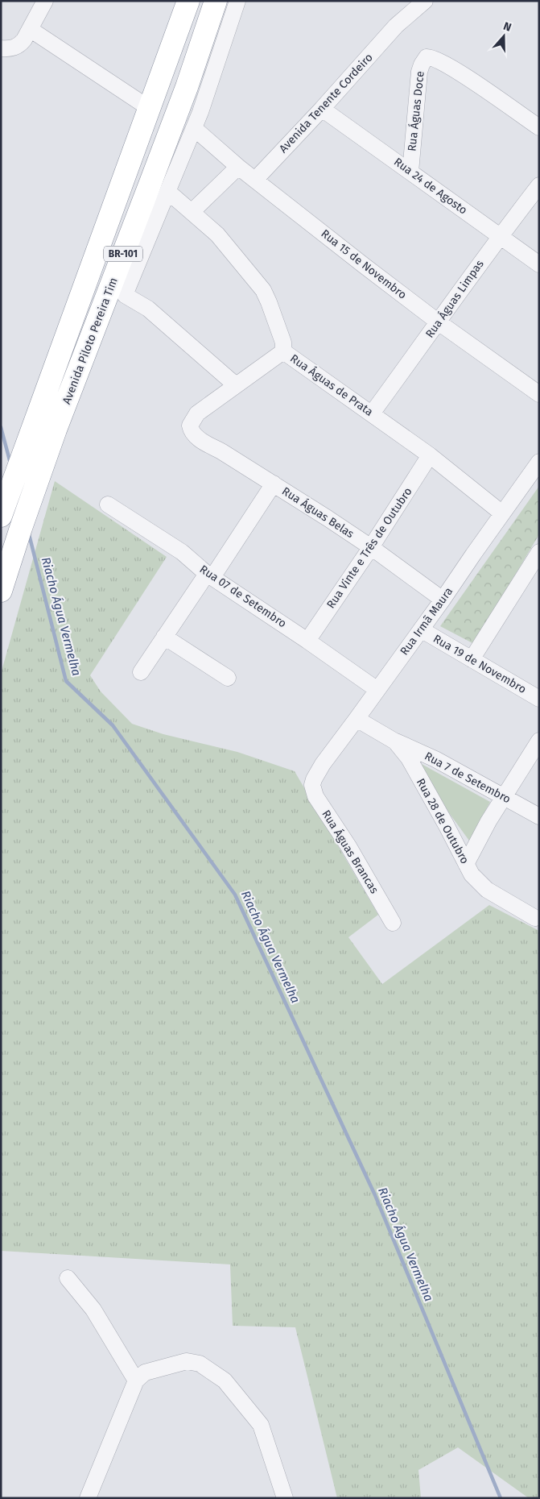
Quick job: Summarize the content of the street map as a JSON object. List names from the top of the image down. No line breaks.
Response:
{"streets":{"highway":["BR-101","Avenida Piloto Pereira Tim"],"street":["Avenida Tenente Cordeiro","Rua Águas Doce","Rua 24 de Agosto","Rua 15 de Novembro","Rua Águas Limpas","Rua Águas de Prata","Rua Águas Belas","Rua Vinte e Três de Outubro","Rua 07 de Setembro","Rua Irmã Maura","Rua 19 de Novembro","Rua 7 de Setembro","Rua 28 de Outubro","Rua Águas Brancas"]},"crossings":[["Avenida Tenente Cordeiro","Rua 24 de Agosto"],["Avenida Tenente Cordeiro","Rua 15 de Novembro"],["Rua Águas Doce","Rua 24 de Agosto"],["Rua 24 de Agosto","Rua Águas Limpas"],["Rua 15 de Novembro","Rua Águas Limpas"],["Rua Águas Limpas","Rua Águas de Prata"],["Rua Águas de Prata","Rua Vinte e Três de Outubro"],["Rua Águas de Prata","Rua Irmã Maura"],["Rua Águas Belas","Rua Vinte e Três de Outubro"],["Rua Águas Belas","Rua Irmã Maura"],["Rua Vinte e Três de Outubro","Rua 07 de Setembro"],["Rua 07 de Setembro","Rua Irmã Maura"],["Rua Irmã Maura","Rua 19 de Novembro"],["Rua Irmã Maura","Rua 28 de Outubro"],["Rua Irmã Maura","Rua Águas Brancas"],["Rua 7 de Setembro","Rua 28 de Outubro"]],"water":["Riacho Água Vermelha"],"north":"top"}
